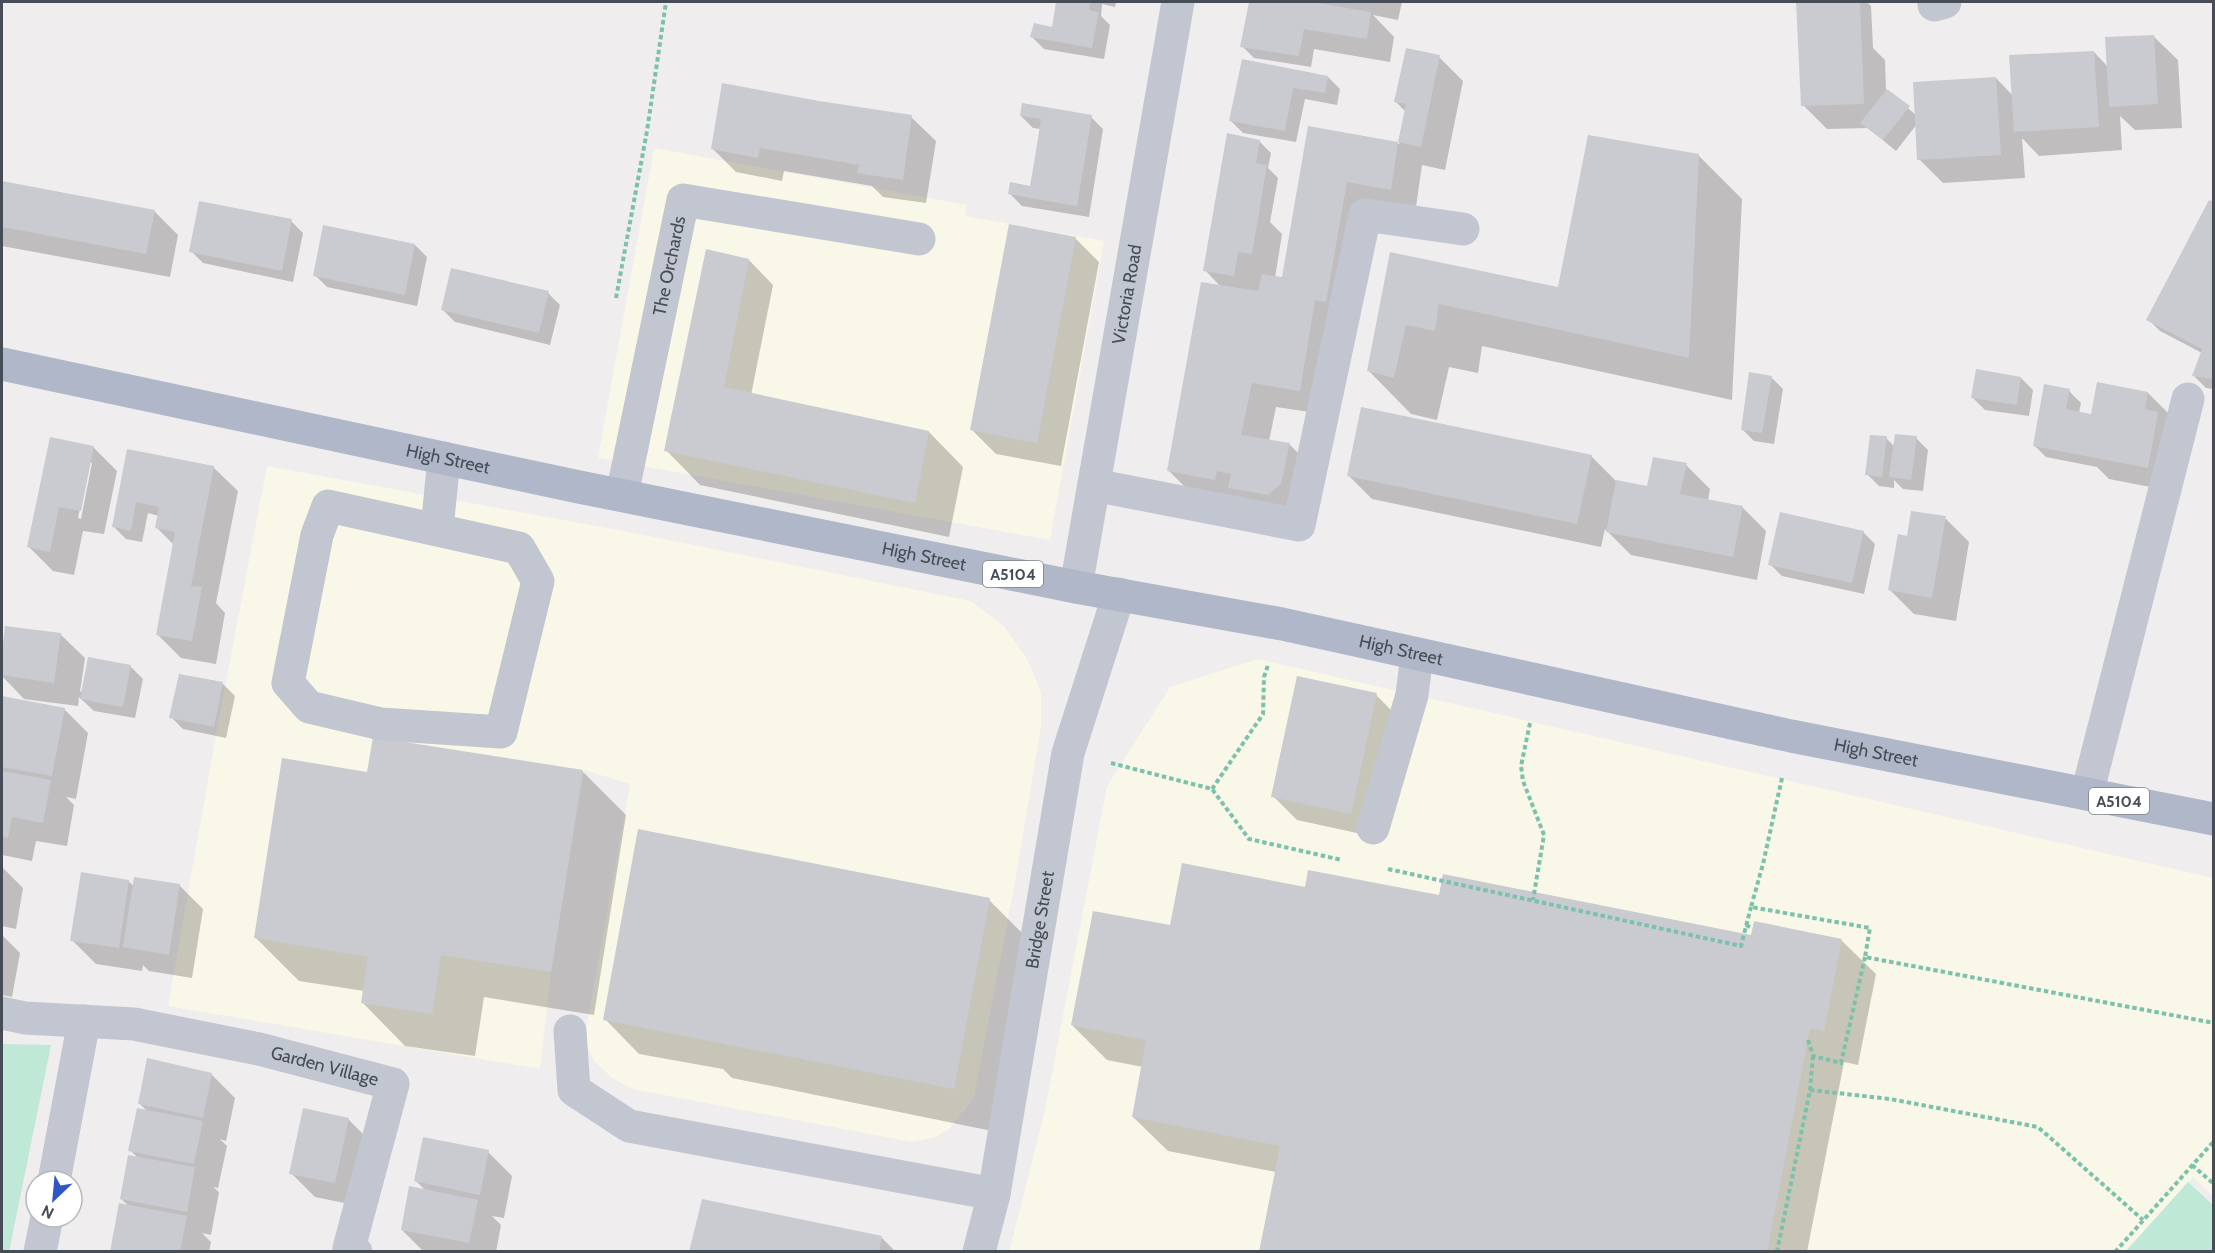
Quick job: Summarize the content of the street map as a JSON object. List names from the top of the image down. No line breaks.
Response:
{"streets":{"main road":["High Street","A5104"],"street":["The Orchards","Victoria Road","Bridge Street","Garden Village"]},"crossings":[["The Orchards","High Street"],["Victoria Road","High Street"],["High Street","A5104"],["High Street","Bridge Street"]],"north":"bottom left"}
